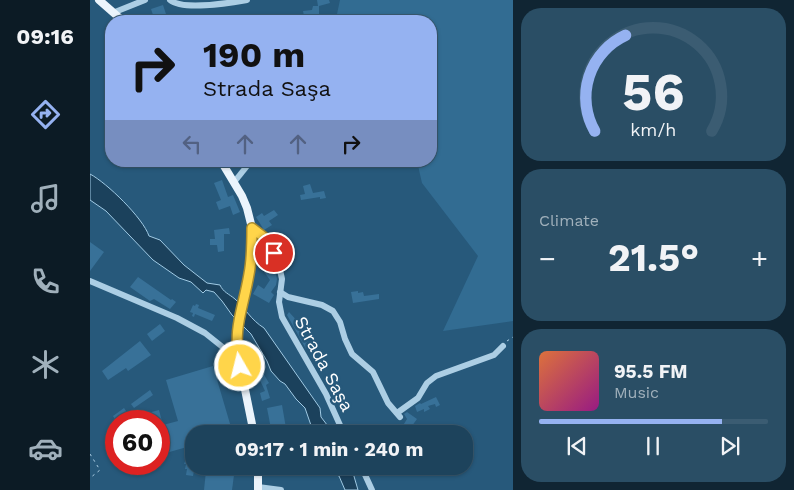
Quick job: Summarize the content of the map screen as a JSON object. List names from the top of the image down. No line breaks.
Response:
{"streets":{"street":["Strada Saşa"]},"page":{"tabs":"09:16","turn":["190 m","Strada Saşa"],"tile":"Climate","heat":["−","21.5°","+"],"song":["95.5 FM","Music"],"limit":"60","trip":"09:17 · 1 min · 240 m","gauge":["56","km/h"]}}
